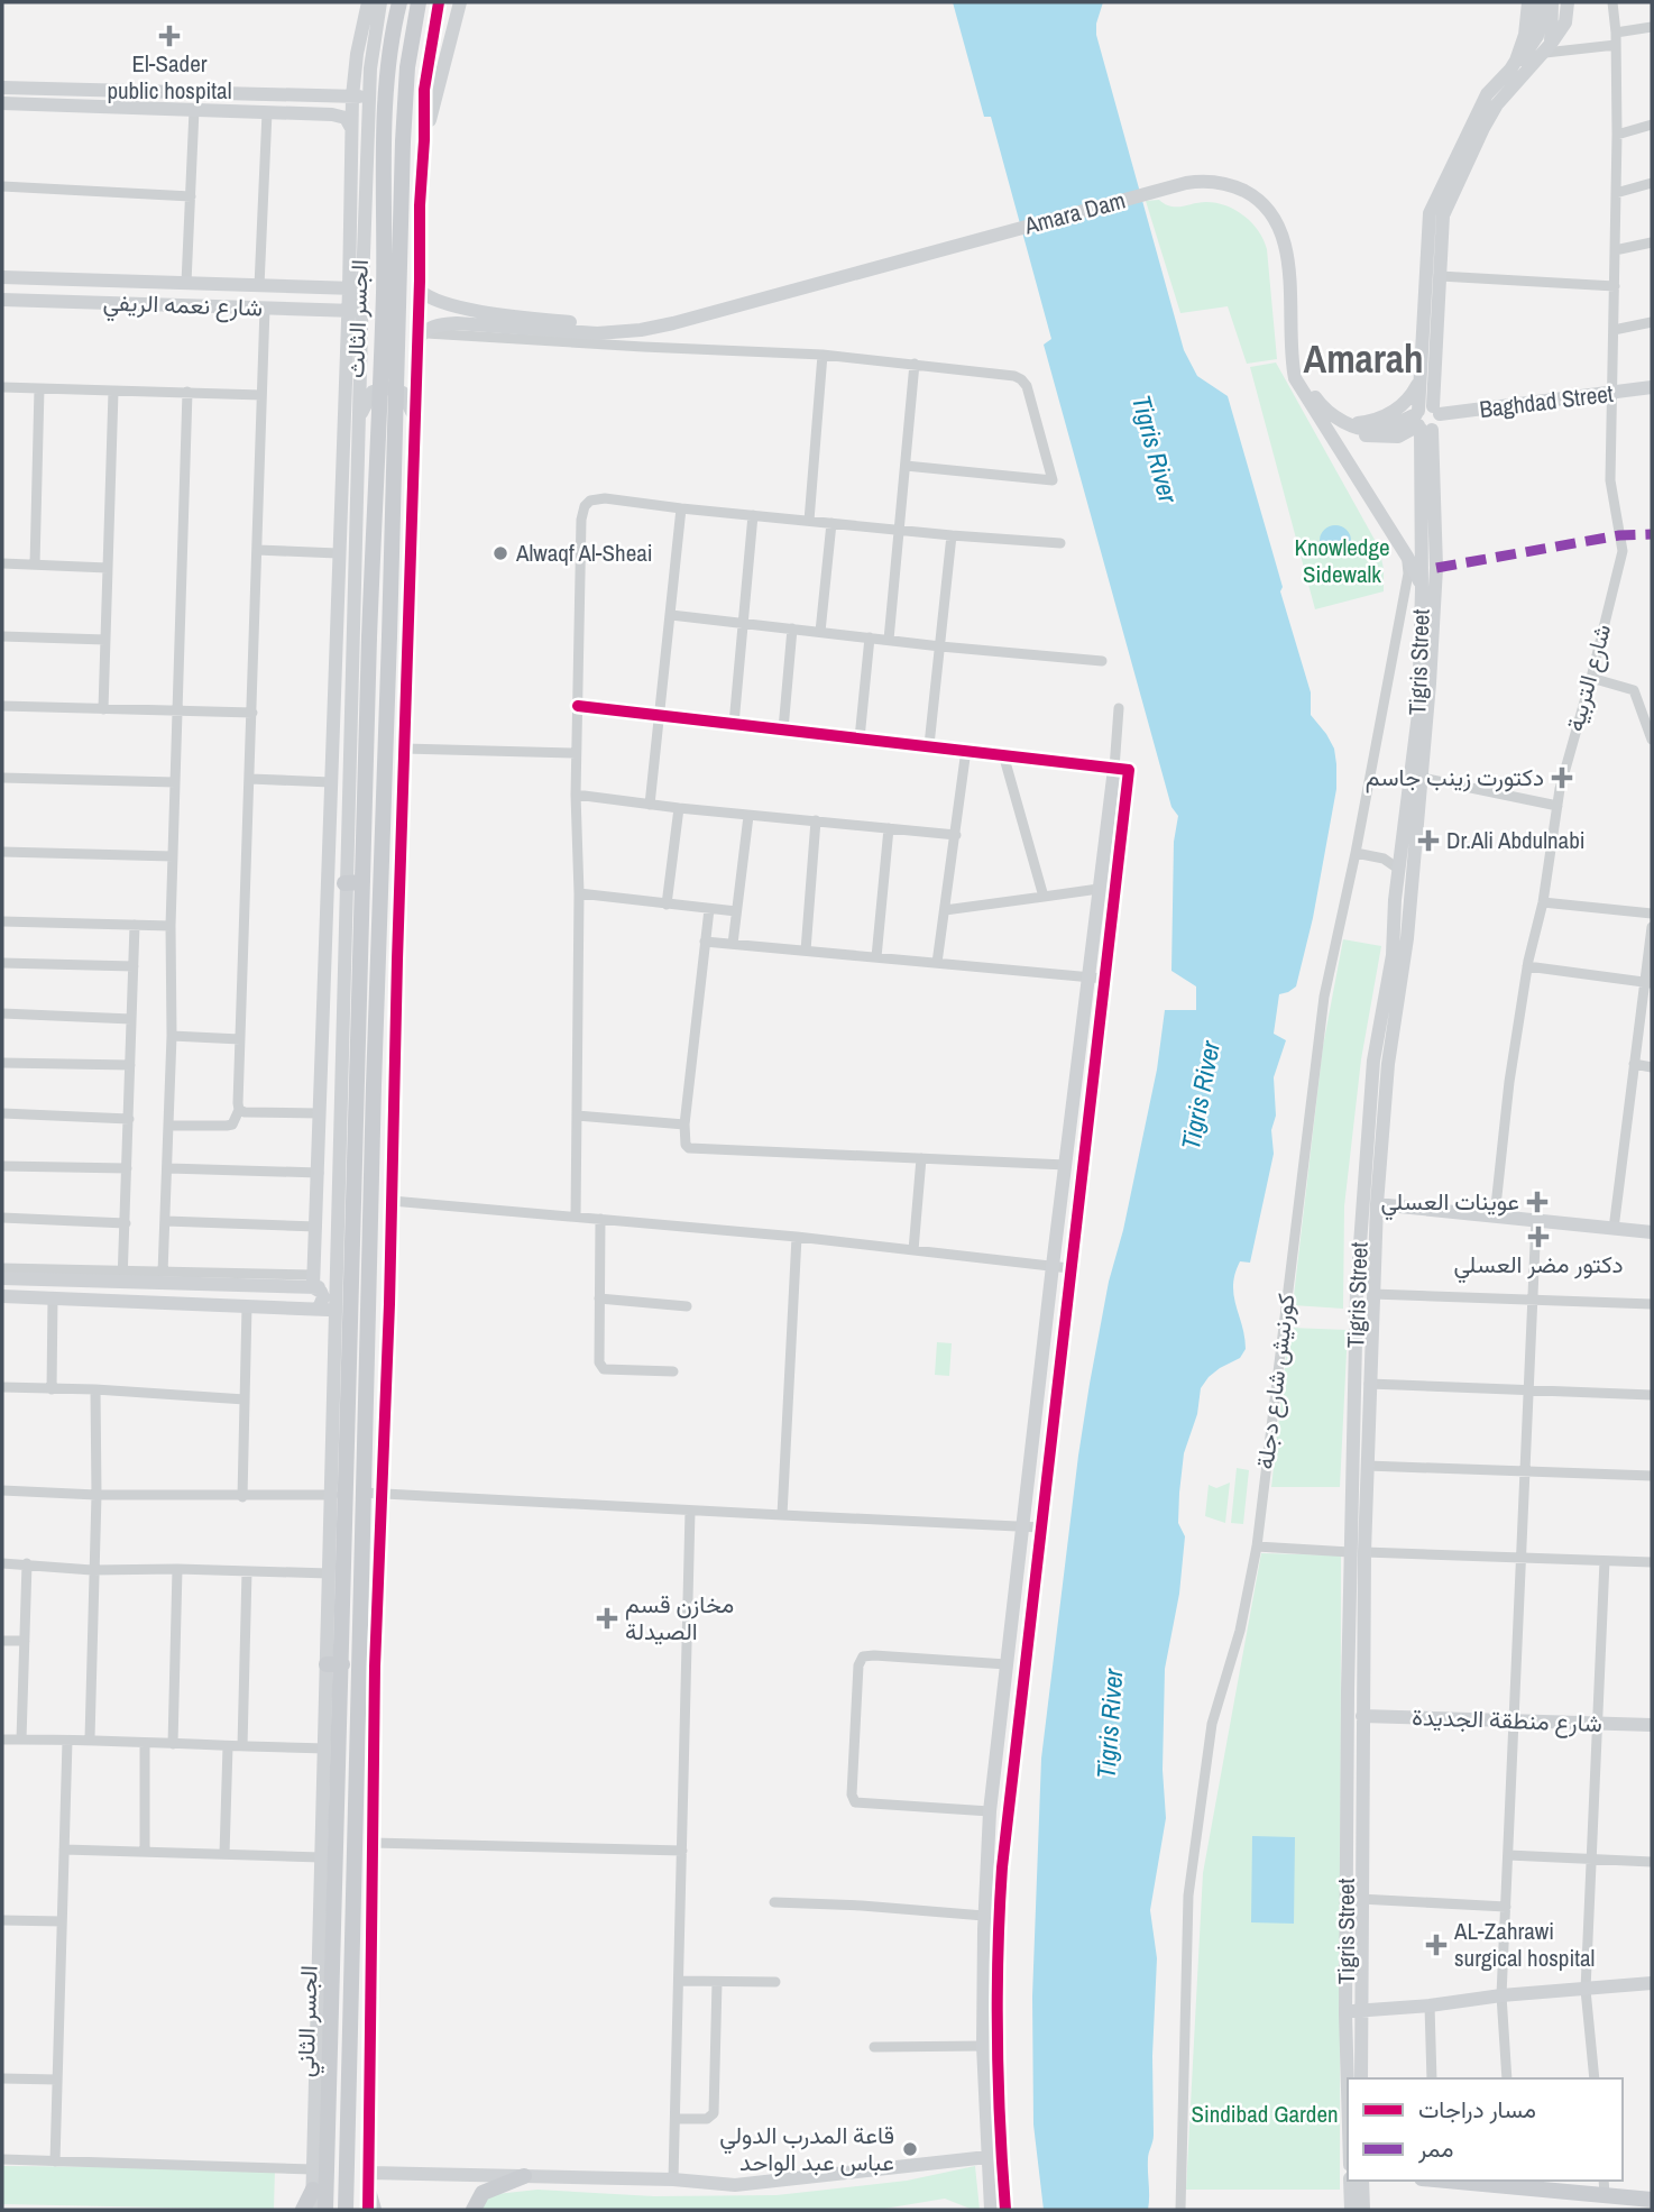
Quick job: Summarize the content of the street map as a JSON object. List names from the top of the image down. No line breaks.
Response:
{"streets":{"main road":["الجسر الثالث","الجسر الثاني"],"street":["Amara Dam","شارع نعمه الريفي","Baghdad Street","Tigris Street","شارع التربية","كورنيش شارع دجلة","شارع منطقة الجديدة"]},"crossings":[["Amara Dam","Tigris Street"],["Amara Dam","كورنيش شارع دجلة"],["الجسر الثالث","الجسر الثاني"],["Baghdad Street","Tigris Street"],["Baghdad Street","شارع التربية"],["Tigris Street","شارع منطقة الجديدة"]],"districts":["Amarah"],"water":["Tigris River"],"parks":["Knowledge Sidewalk","Sindibad Garden"],"places":{"health":["El-Sader public hospital","دكتورت زينب جاسم","Dr.Ali Abdulnabi","عوينات العسلي","دكتور مضر العسلي","مخازن قسم الصيدلة","AL-Zahrawi surgical hospital"],"other":["Alwaqf Al-Sheai","قاعة المدرب الدولي عباس عبد الواحد"]},"legend":["مسار دراجات","ممر"]}
